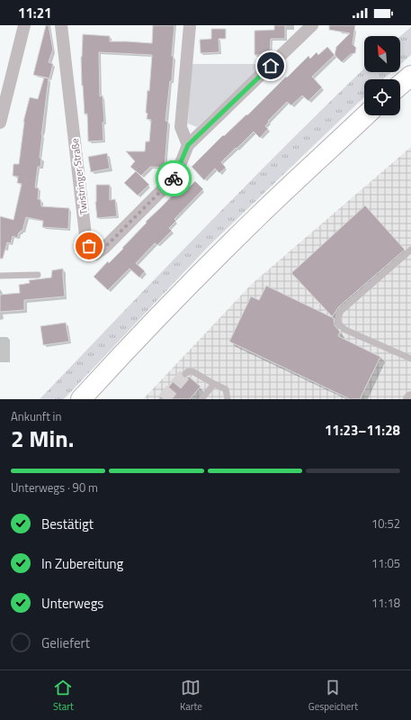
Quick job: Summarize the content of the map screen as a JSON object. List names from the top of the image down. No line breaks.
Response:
{"streets":{"street":["Twistringer Straße"]},"north":"top left","page":{"status":"11:21","heading":["2 Min.","Ankunft in","11:23–11:28"],"bar":"Unterwegs · 90 m","list":[["Bestätigt","10:52"],["In Zubereitung","11:05"],["Unterwegs","11:18"],"Geliefert"],"tabs":["Start","Karte","Gespeichert"]}}
